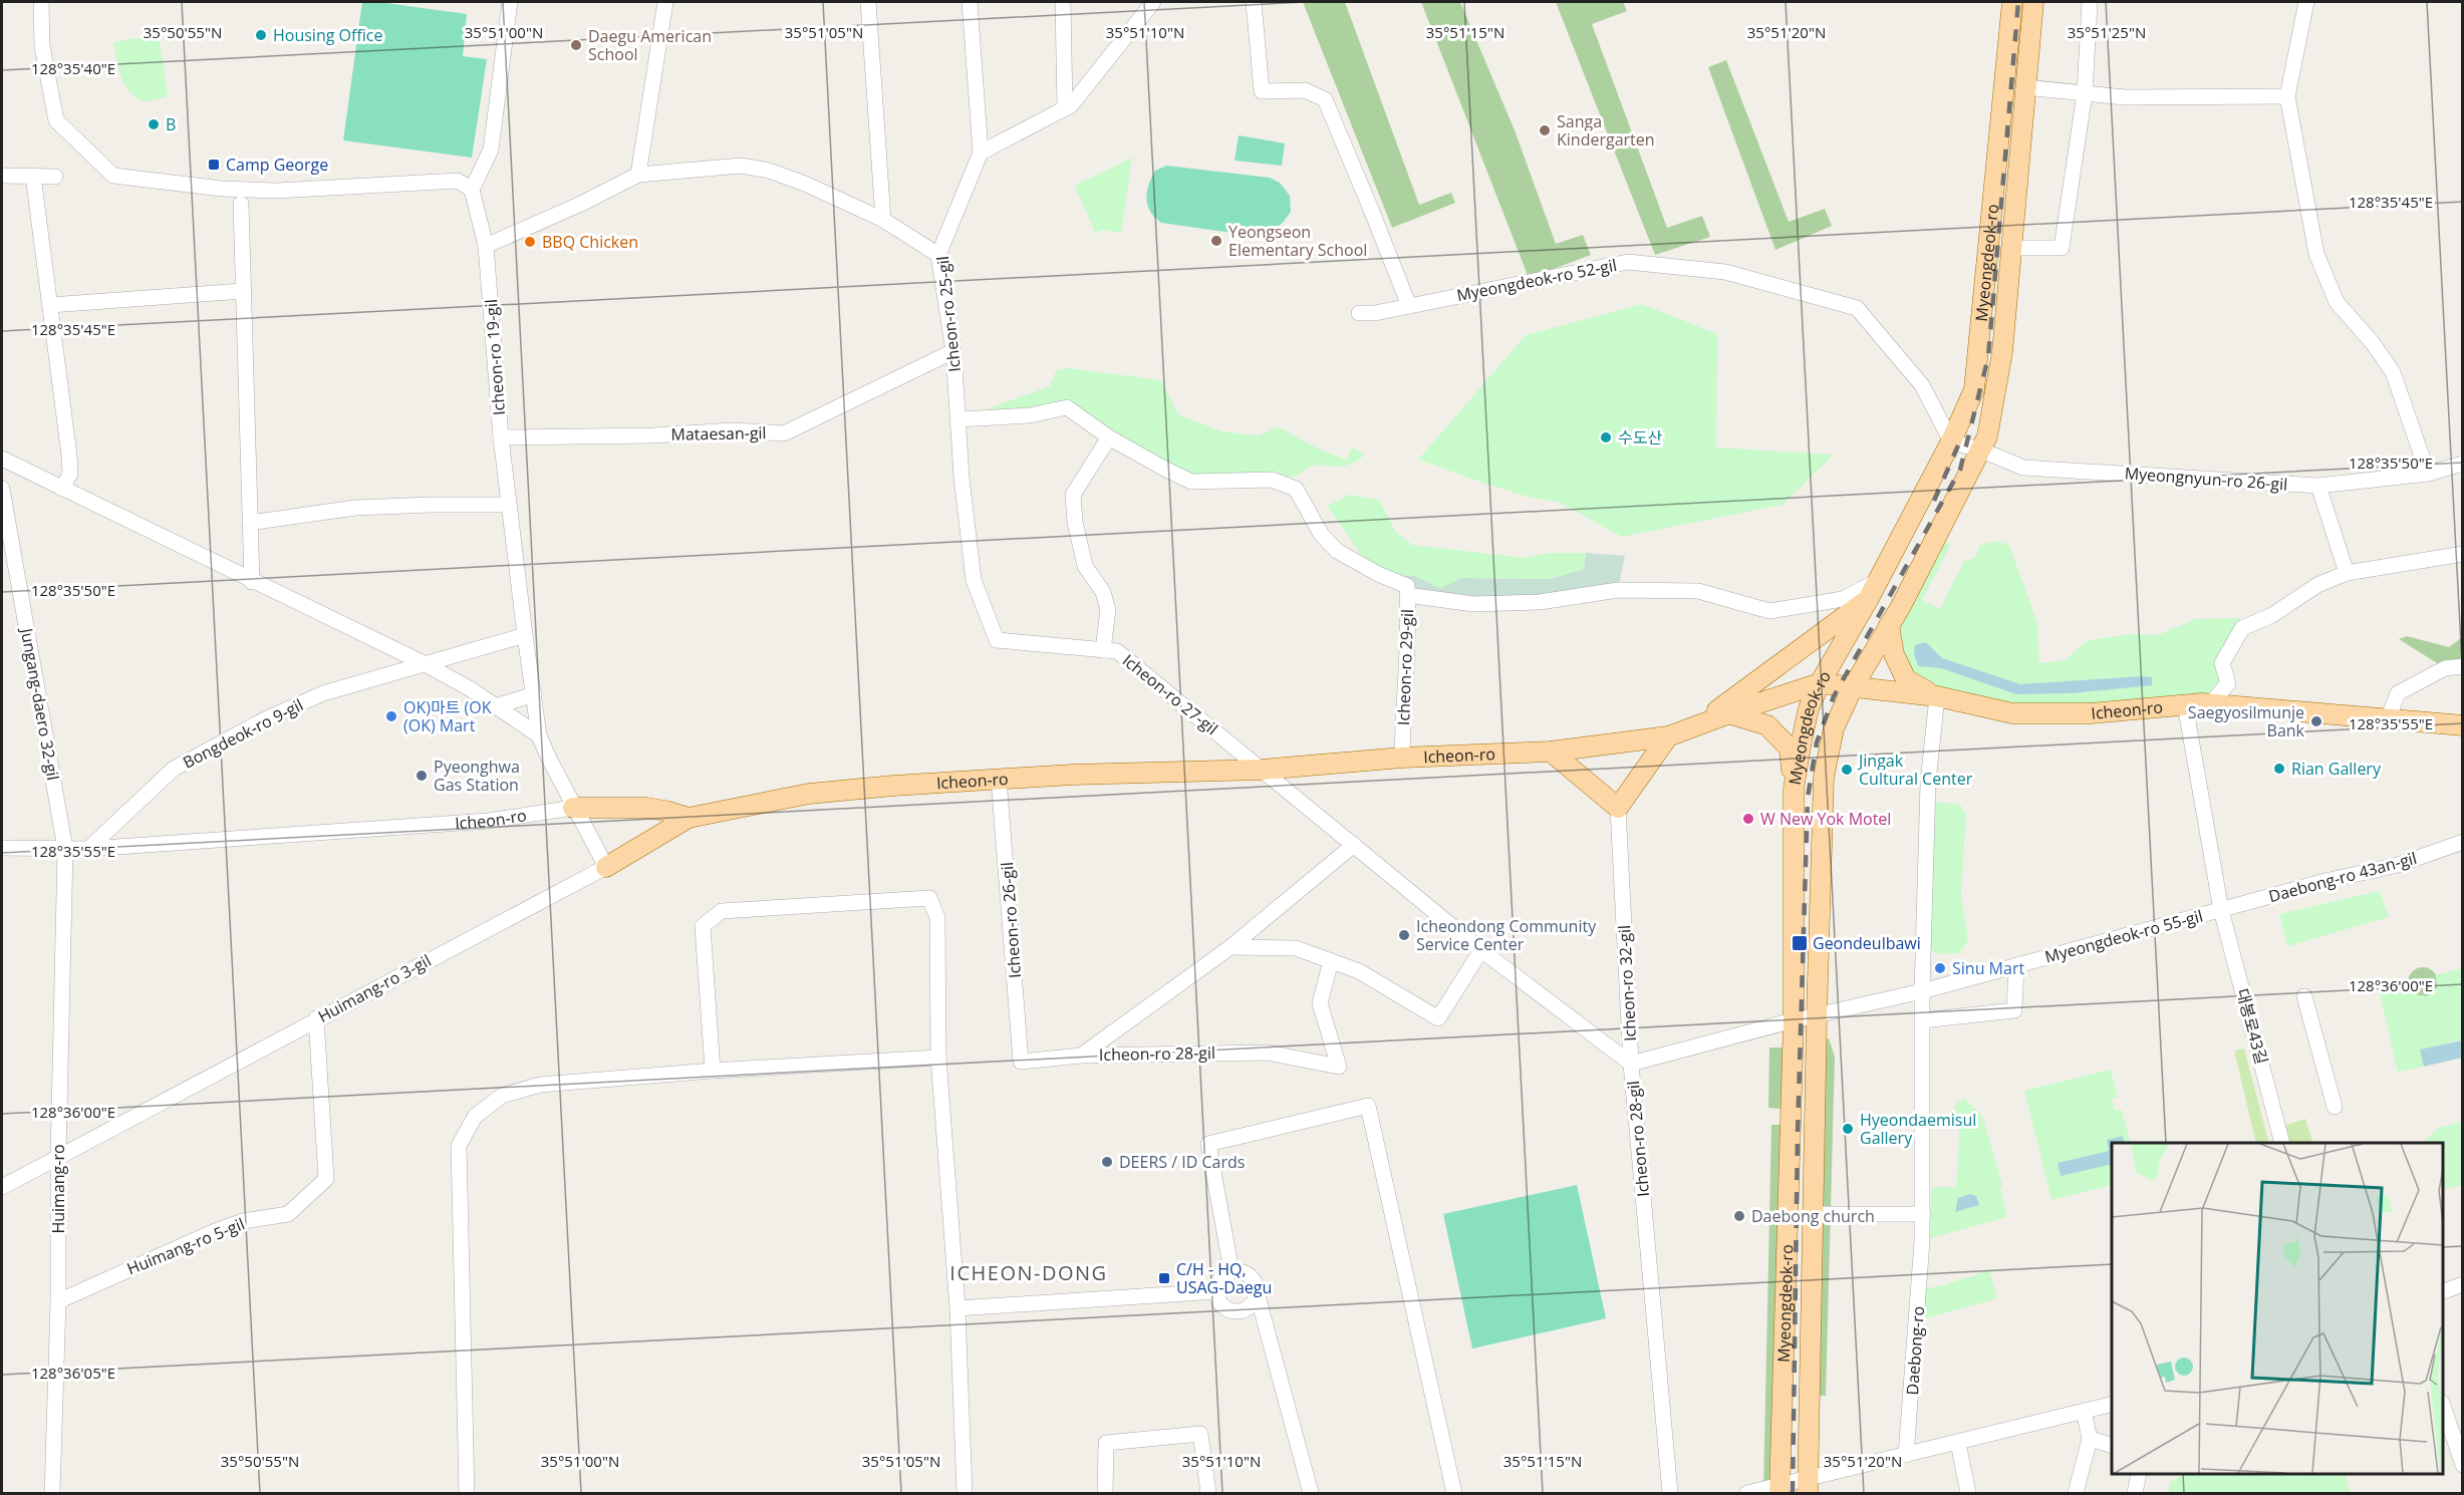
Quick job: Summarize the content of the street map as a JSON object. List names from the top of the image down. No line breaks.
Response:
{"streets":{"main road":["Myeongdeok-ro","Icheon-ro","Huimang-ro 3-gil"],"street":["Myeongdeok-ro 52-gil","Icheon-ro 25-gil","Icheon-ro 19-gil","Mataesan-gil","Myeongnyun-ro 26-gil","Icheon-ro 29-gil","Icheon-ro 27-gil","Jungang-daero 32-gil","Bongdeok-ro 9-gil","Daebong-ro 43an-gil","Icheon-ro 26-gil","Myeongdeok-ro 55-gil","Icheon-ro 32-gil","대봉로43길","Icheon-ro 28-gil","Huimang-ro","Huimang-ro 5-gil","Daebong-ro"]},"crossings":[["Myeongdeok-ro","Myeongdeok-ro 52-gil"],["Myeongdeok-ro","Myeongnyun-ro 26-gil"],["Myeongdeok-ro","Icheon-ro"],["Myeongdeok-ro","Myeongdeok-ro 55-gil"],["Myeongdeok-ro","Icheon-ro 32-gil"],["Myeongdeok-ro 52-gil","Myeongnyun-ro 26-gil"],["Icheon-ro 25-gil","Mataesan-gil"],["Icheon-ro 25-gil","Icheon-ro 29-gil"],["Icheon-ro 25-gil","Icheon-ro 27-gil"],["Icheon-ro 19-gil","Mataesan-gil"],["Icheon-ro 29-gil","Icheon-ro"],["Icheon-ro 27-gil","Icheon-ro"],["Icheon-ro 27-gil","Icheon-ro 28-gil"],["Jungang-daero 32-gil","Icheon-ro"],["Jungang-daero 32-gil","Huimang-ro"],["Icheon-ro","Bongdeok-ro 9-gil"],["Icheon-ro","Icheon-ro 26-gil"],["Icheon-ro","Huimang-ro 3-gil"],["Icheon-ro","대봉로43길"],["Icheon-ro","Icheon-ro 28-gil"],["Icheon-ro","Huimang-ro"],["Daebong-ro 43an-gil","Myeongdeok-ro 55-gil"],["Daebong-ro 43an-gil","대봉로43길"],["Icheon-ro 26-gil","Icheon-ro 28-gil"],["Myeongdeok-ro 55-gil","Icheon-ro 32-gil"],["Myeongdeok-ro 55-gil","대봉로43길"],["Icheon-ro 32-gil","Icheon-ro 28-gil"],["Huimang-ro 3-gil","Huimang-ro"],["Huimang-ro 3-gil","Huimang-ro 5-gil"],["Huimang-ro","Huimang-ro 5-gil"]],"districts":["ICHEON-DONG"],"places":{"other":["Housing Office","Daegu American School","B","Sanga Kindergarten","Yeongseon Elementary School","BBQ Chicken","수도산","OK)마트 (OK (OK) Mart","Saegyosilmunje Bank","Rian Gallery","Jingak Cultural Center","Pyeonghwa Gas Station","W New Yok Motel","Icheondong Community Service Center","Sinu Mart","Hyeondaemisul Gallery","DEERS / ID Cards","Daebong church"],"transit":["Camp George","Geondeulbawi","C/H - HQ, USAG-Daegu"]},"coordinates":["35°51'05\"N","35°51'20\"N","35°51'25\"N","35°50'55\"N","35°51'00\"N","35°51'10\"N","35°51'15\"N","128°35'40\"E","128°35'45\"E","128°35'50\"E","128°35'55\"E","128°36'00\"E","128°36'05\"E"]}
